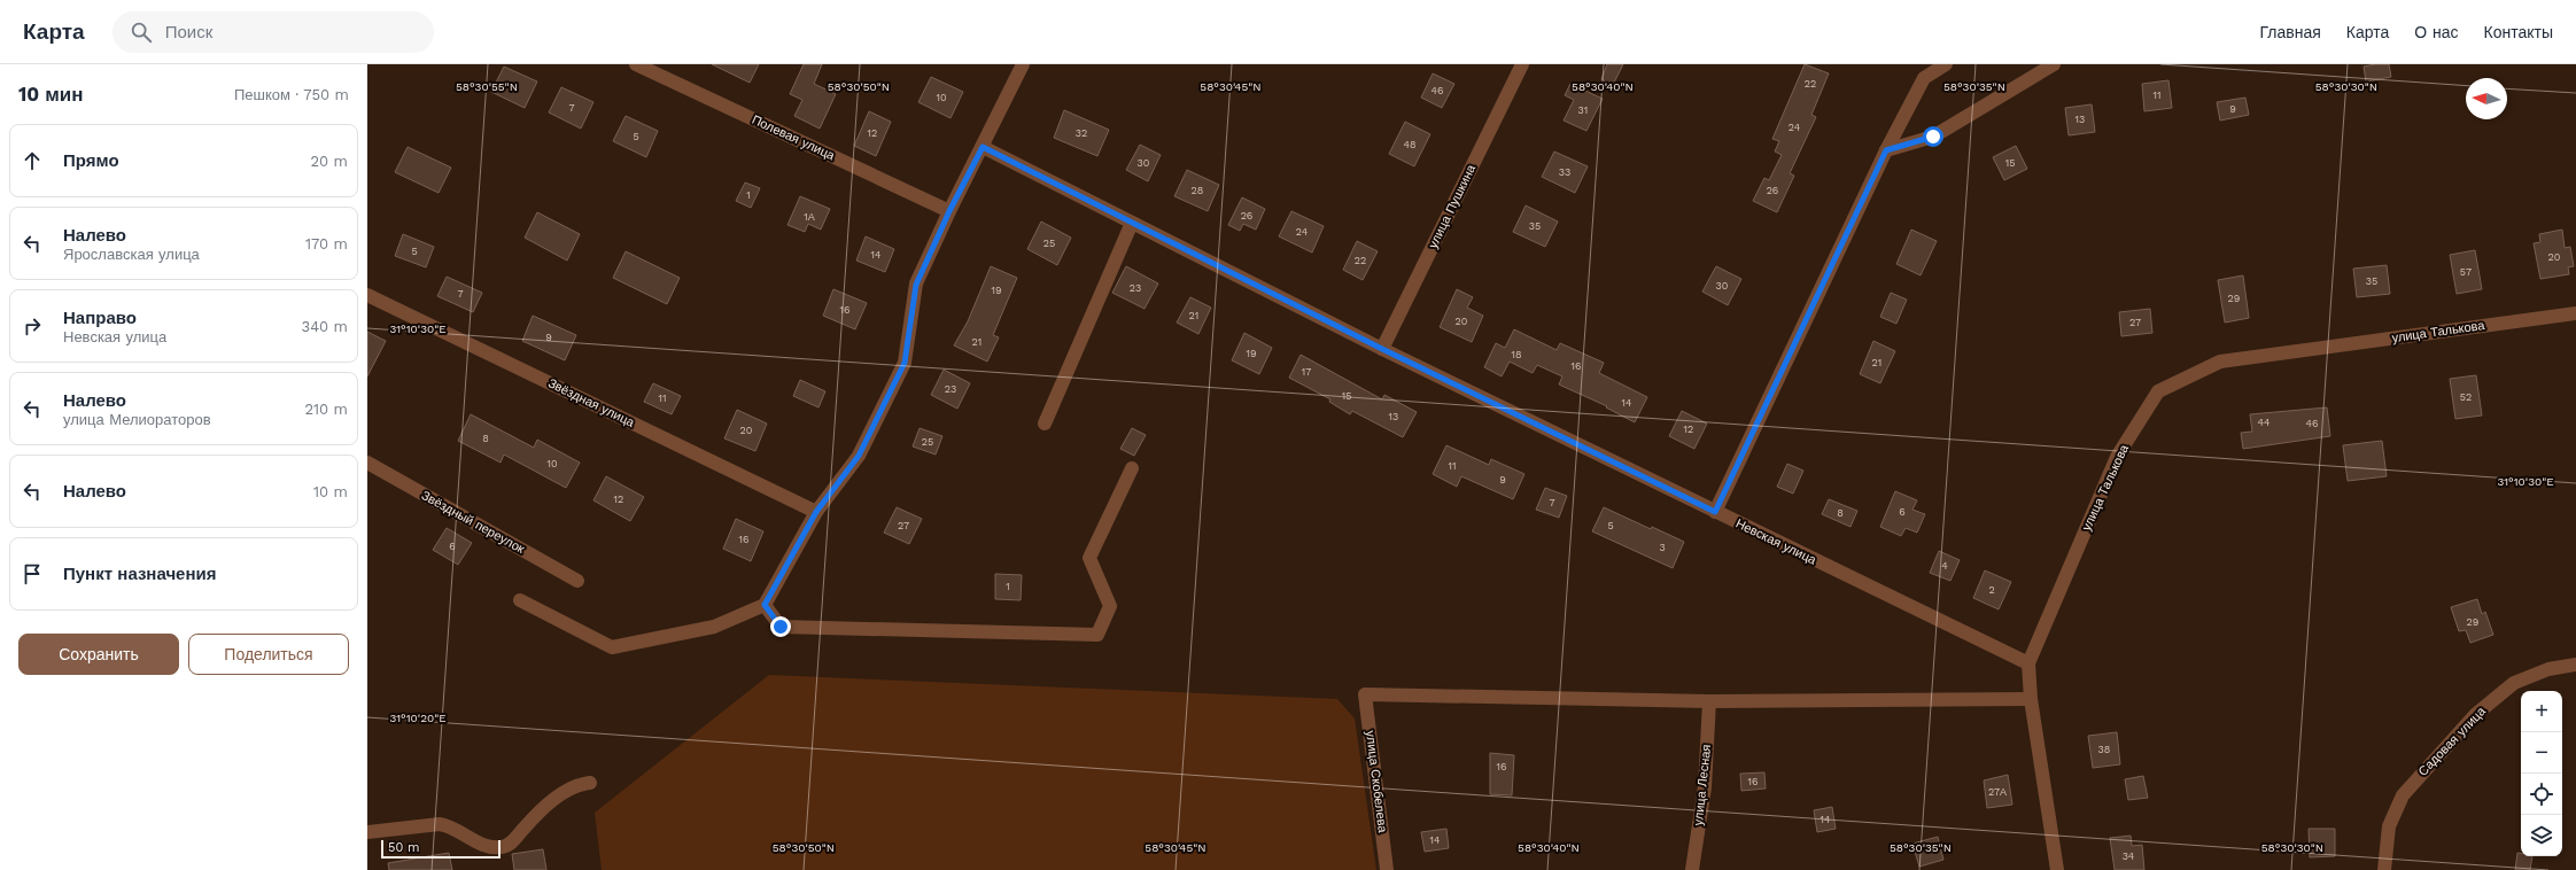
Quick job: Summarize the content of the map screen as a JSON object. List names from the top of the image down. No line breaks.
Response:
{"streets":{"street":["Полевая улица","улица Пушкина","улица Талькова","Звёздная улица","Звёздный переулок","Невская улица","Садовая улица","улица Скобелева","улица Лесная"]},"crossings":[["улица Пушкина","Невская улица"],["улица Талькова","Невская улица"],["улица Скобелева","улица Лесная"]],"house_numbers":["22","46","11","10","7","9","31","13","24","12","32","5","48","30","15","33","28","26","1","26","1А","35","24","25","5","14","20","22","57","35","30","23","19","7","29","16","21","20","27","9","21","19","18","21","16","17","23","15","52","11","14","13","44","46","12","20","8","25","10","11","9","12","7","6","8","27","5","16","6","3","4","1","2","29","38","16","16","27А","14","14","34"],"scale_bar":"50 m","north":"left","page":{"header":"Карта","search":"Поиск","nav":["Главная","Карта","О нас","Контакты"],"heading":["10 мин","Пешком · 750 m"],"list":[["Прямо","20 m"],["Налево","Ярославская улица","170 m"],["Направо","Невская улица","340 m"],["Налево","улица Мелиораторов","210 m"],["Налево","10 m"],"Пункт назначения"],"buttons":["Сохранить","Поделиться"],"map_buttons":["+","−"],"scale":"50 m"},"coordinates":["58°30'55\"N","58°30'50\"N","58°30'45\"N","58°30'40\"N","58°30'35\"N","58°30'30\"N","31°10'30\"E","31°10'20\"E"]}
